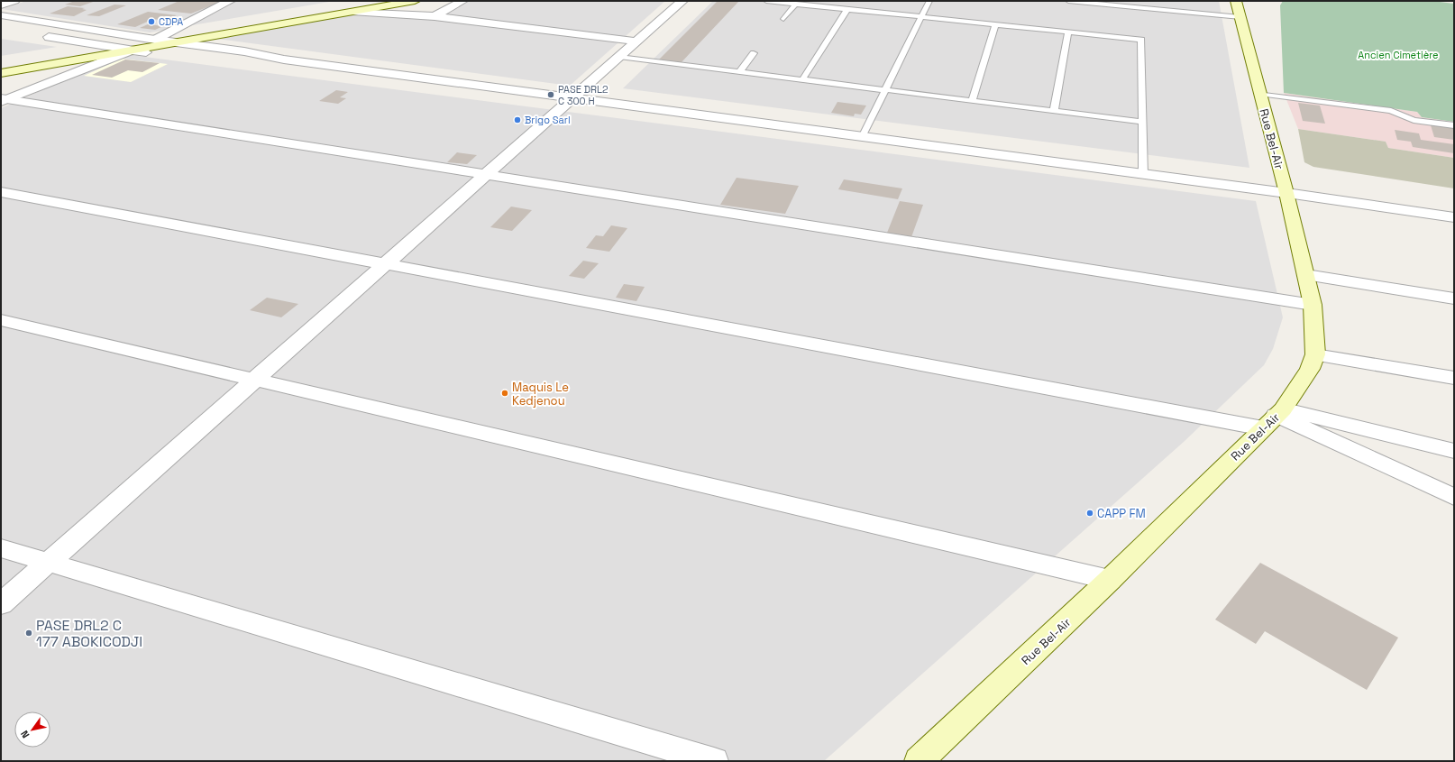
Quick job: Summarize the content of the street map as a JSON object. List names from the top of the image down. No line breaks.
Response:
{"streets":{"main road":["Rue Bel-Air"]},"parks":["Ancien Cimetière"],"places":["CDPA","PASE DRL2 C 300 H","Brigo Sarl","Maquis Le Kedjenou","CAPP FM","PASE DRL2 C 177 ABOKICODJI"],"north":"bottom left"}
